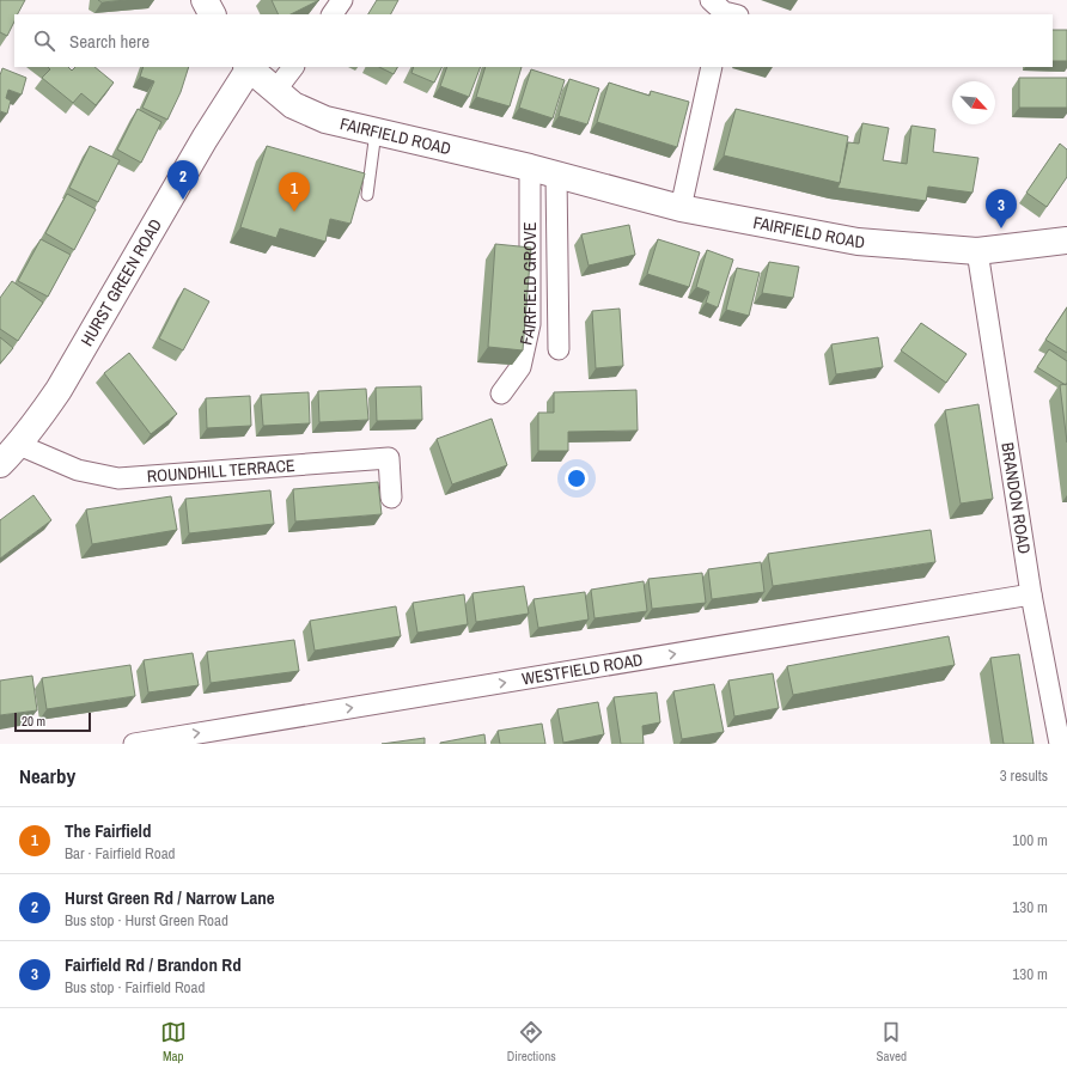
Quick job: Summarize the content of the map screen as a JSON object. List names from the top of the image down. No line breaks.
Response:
{"streets":{"main road":["FAIRFIELD ROAD","HURST GREEN ROAD"],"street":["FAIRFIELD GROVE","ROUNDHILL TERRACE","BRANDON ROAD","WESTFIELD ROAD"]},"crossings":[["FAIRFIELD ROAD","HURST GREEN ROAD"],["FAIRFIELD ROAD","FAIRFIELD GROVE"],["FAIRFIELD ROAD","BRANDON ROAD"],["HURST GREEN ROAD","ROUNDHILL TERRACE"],["BRANDON ROAD","WESTFIELD ROAD"]],"one_way":["WESTFIELD ROAD"],"scale_bar":"20 m","north":"bottom right","page":{"search":"Search here","pins":["2","1","3"],"scale":"20 m","heading":["Nearby","3 results"],"list":[{"mark":"1","name":"The Fairfield","note":"Bar · Fairfield Road","value":"100 m"},{"mark":"2","name":"Hurst Green Rd / Narrow Lane","note":"Bus stop · Hurst Green Road","value":"130 m"},{"mark":"3","name":"Fairfield Rd / Brandon Rd","note":"Bus stop · Fairfield Road","value":"130 m"}],"nav":["Map","Directions","Saved"]}}
